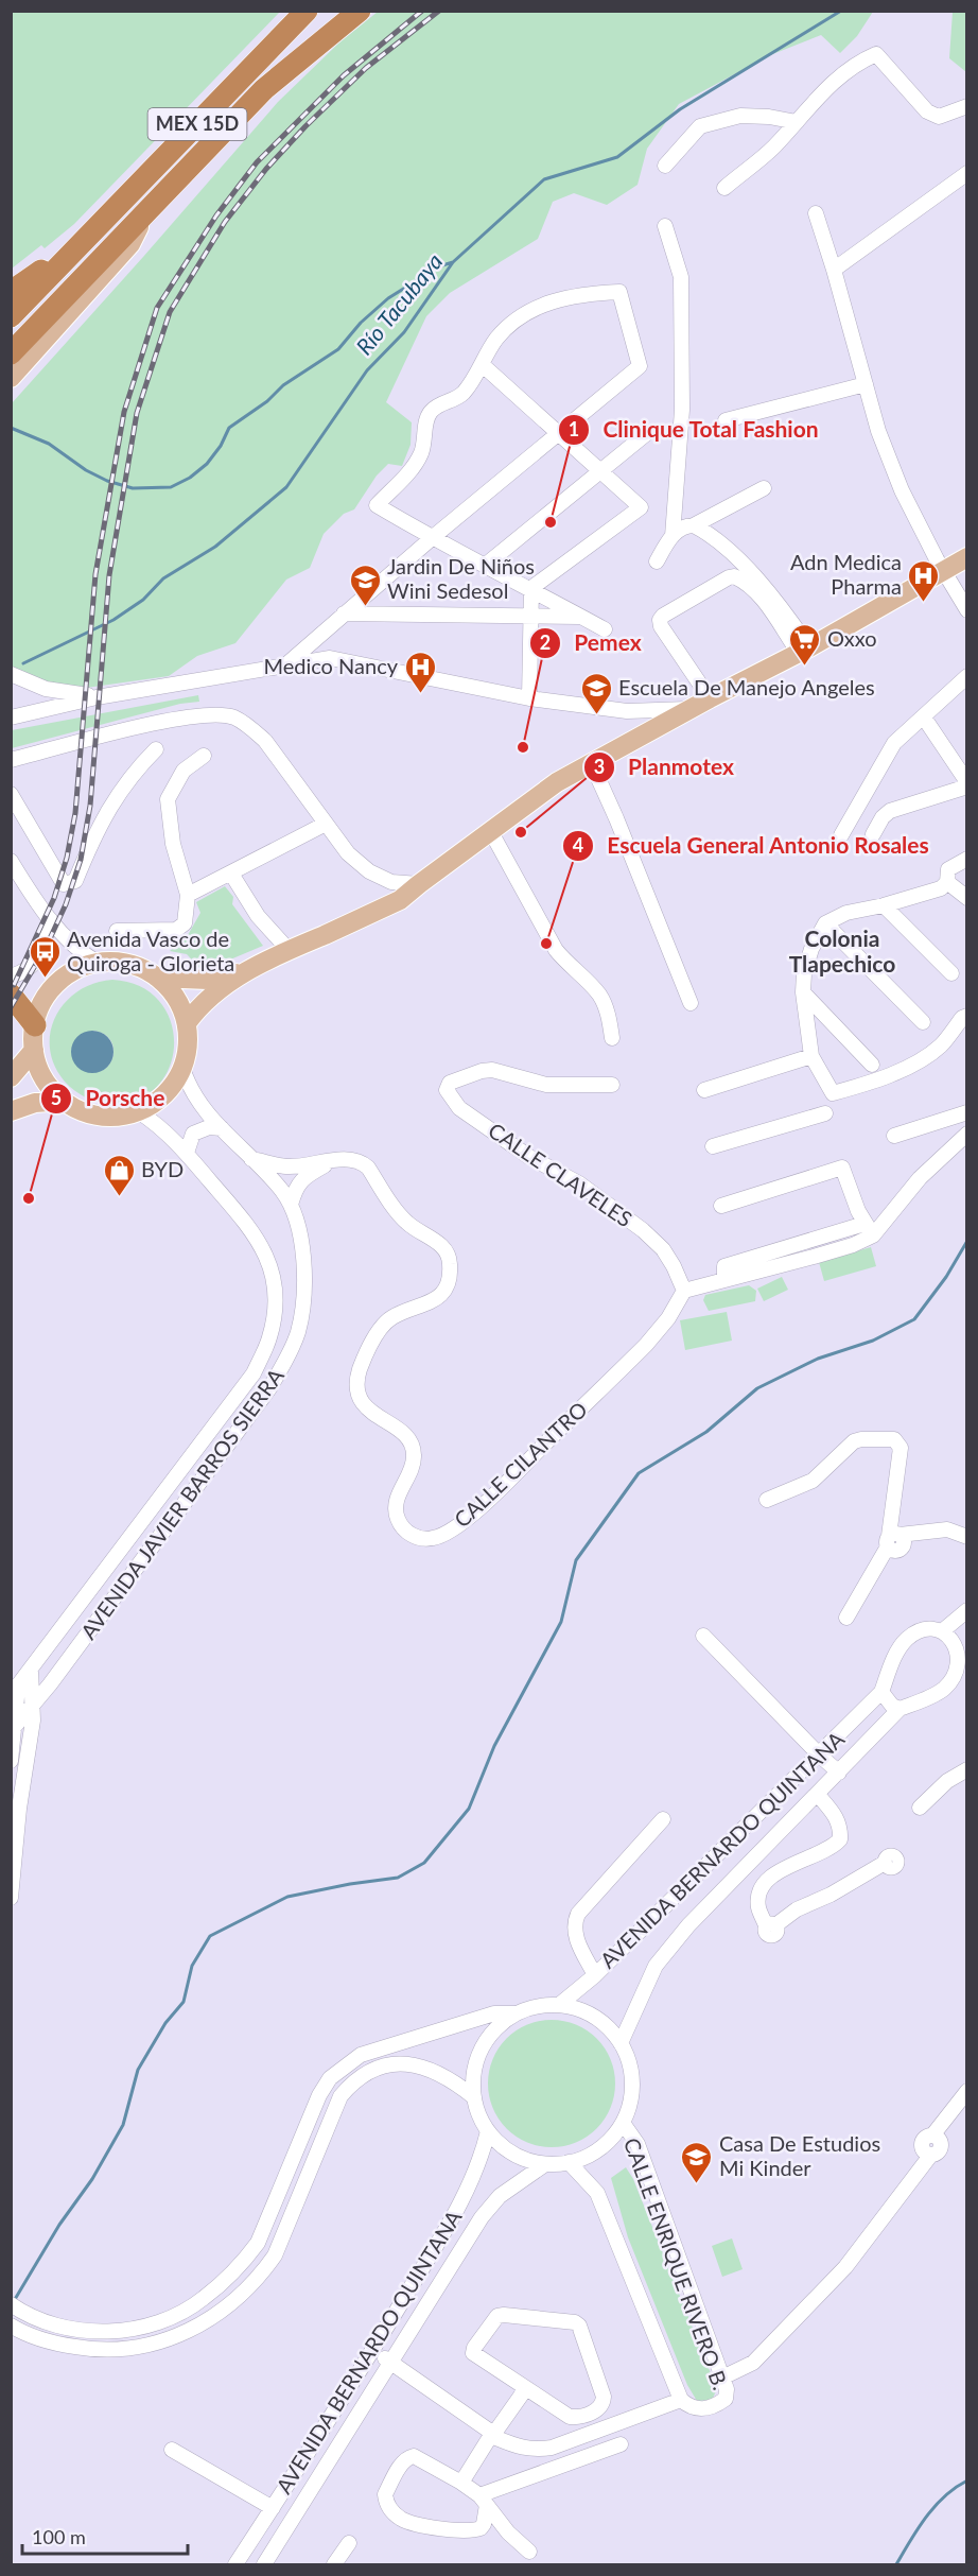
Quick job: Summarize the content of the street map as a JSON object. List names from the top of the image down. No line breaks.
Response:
{"streets":{"highway":["MEX 15D"],"street":["CALLE CLAVELES","CALLE CILANTRO","AVENIDA JAVIER BARROS SIERRA","AVENIDA BERNARDO QUINTANA","CALLE ENRIQUE RIVERO B."]},"crossings":[["CALLE CLAVELES","CALLE CILANTRO"],["CALLE CILANTRO","AVENIDA JAVIER BARROS SIERRA"],["AVENIDA BERNARDO QUINTANA","CALLE ENRIQUE RIVERO B."]],"districts":["Colonia Tlapechico"],"water":["Río Tacubaya"],"places":{"other":["Clinique Total Fashion","Pemex","Planmotex","Escuela General Antonio Rosales","Porsche"],"hospital":["Adn Medica Pharma","Medico Nancy"],"school or university":["Jardin De Niños Wini Sedesol","Escuela De Manejo Angeles","Casa De Estudios Mi Kinder"],"supermarket":["Oxxo"],"bus stop":["Avenida Vasco de Quiroga - Glorieta"],"shop":["BYD"]},"scale_bar":"100 m"}
